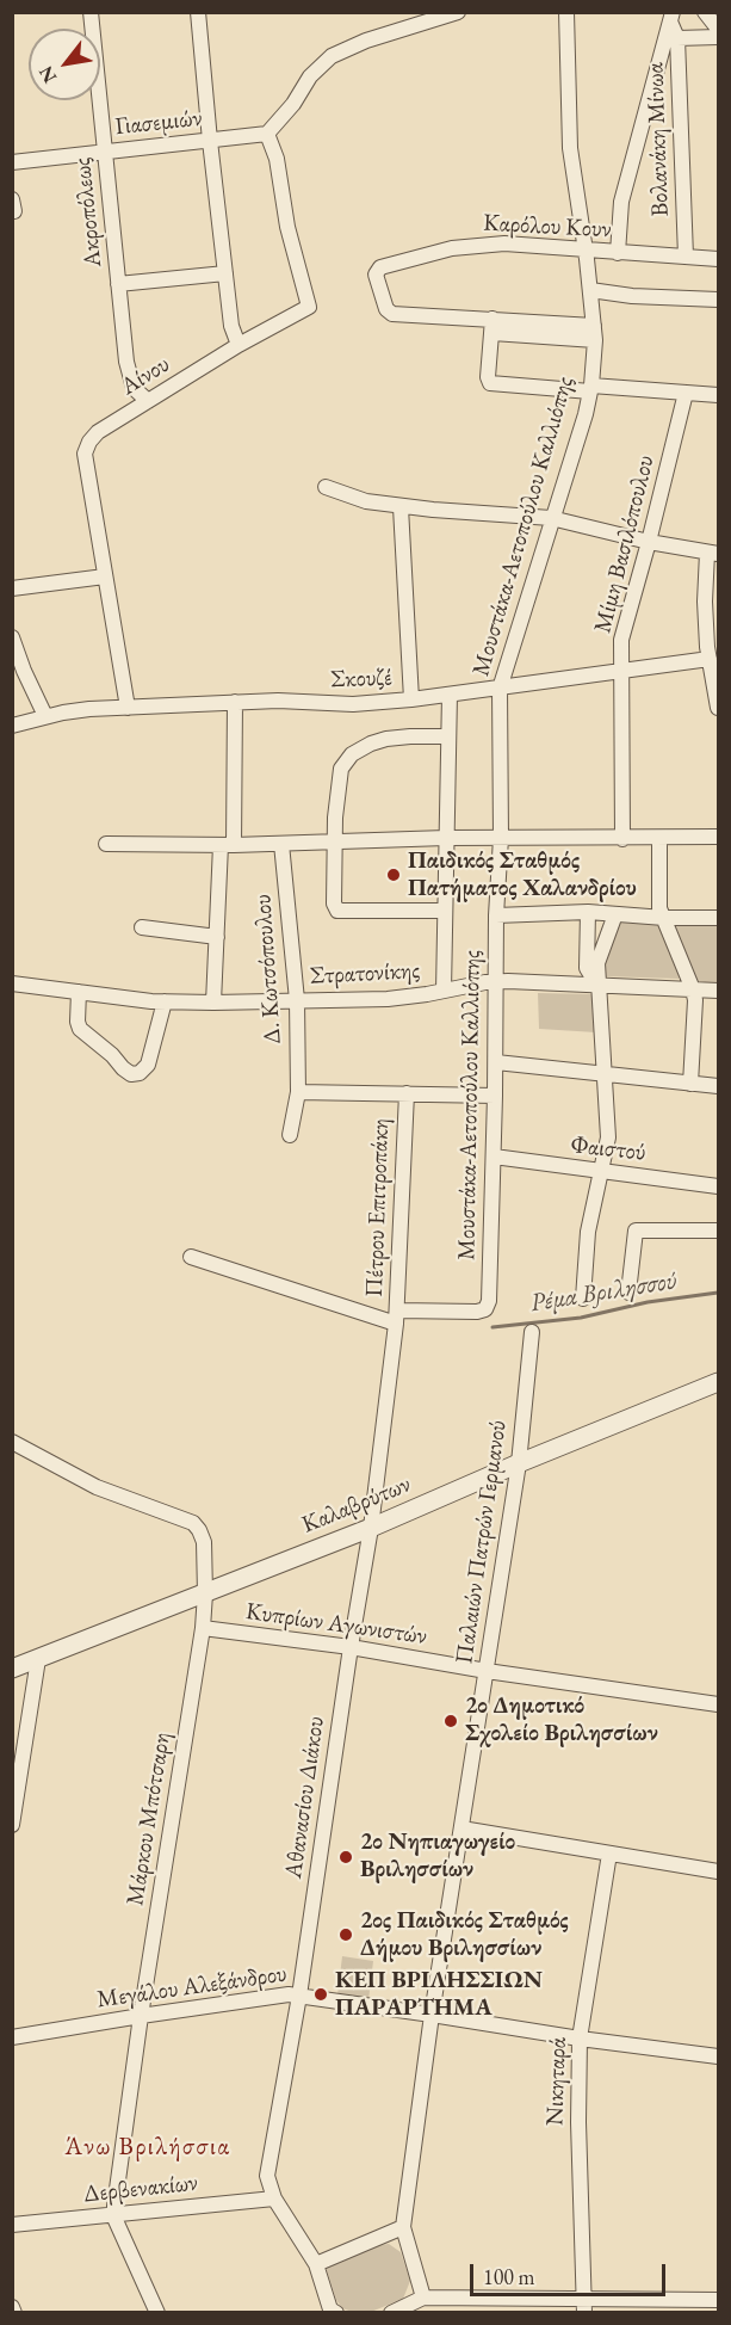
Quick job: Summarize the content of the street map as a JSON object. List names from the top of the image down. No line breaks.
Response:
{"streets":{"street":["Γιασεμιών","Βολανάκη Μίνωα","Ακροπόλεως","Καρόλου Κουν","Αίνου","Μουστάκα-Αετοπούλου Καλλιόπης","Μίμη Βασιλόπουλου","Σκουζέ","Δ. Κωτσόπουλου","Στρατονίκης","Φαιστού","Πέτρου Επιτροπάκη","Καλαβρύτων","Παλαιών Πατρών Γερμανού","Κυπρίων Αγωνιστών","Αθανασίου Διάκου","Μάρκου Μπότσαρη","Μεγάλου Αλεξάνδρου","Νικηταρά","Δερβενακίων"]},"crossings":[["Γιασεμιών","Ακροπόλεως"],["Γιασεμιών","Αίνου"],["Βολανάκη Μίνωα","Καρόλου Κουν"],["Ακροπόλεως","Αίνου"],["Καρόλου Κουν","Μουστάκα-Αετοπούλου Καλλιόπης"],["Αίνου","Σκουζέ"],["Μουστάκα-Αετοπούλου Καλλιόπης","Σκουζέ"],["Μουστάκα-Αετοπούλου Καλλιόπης","Στρατονίκης"],["Μουστάκα-Αετοπούλου Καλλιόπης","Φαιστού"],["Μουστάκα-Αετοπούλου Καλλιόπης","Πέτρου Επιτροπάκη"],["Μουστάκα-Αετοπούλου Καλλιόπης","Αθανασίου Διάκου"],["Μίμη Βασιλόπουλου","Σκουζέ"],["Δ. Κωτσόπουλου","Στρατονίκης"],["Πέτρου Επιτροπάκη","Αθανασίου Διάκου"],["Καλαβρύτων","Παλαιών Πατρών Γερμανού"],["Καλαβρύτων","Αθανασίου Διάκου"],["Καλαβρύτων","Μάρκου Μπότσαρη"],["Παλαιών Πατρών Γερμανού","Κυπρίων Αγωνιστών"],["Παλαιών Πατρών Γερμανού","Μεγάλου Αλεξάνδρου"],["Κυπρίων Αγωνιστών","Αθανασίου Διάκου"],["Κυπρίων Αγωνιστών","Μάρκου Μπότσαρη"],["Αθανασίου Διάκου","Μεγάλου Αλεξάνδρου"],["Αθανασίου Διάκου","Δερβενακίων"],["Μάρκου Μπότσαρη","Μεγάλου Αλεξάνδρου"],["Μάρκου Μπότσαρη","Δερβενακίων"],["Μεγάλου Αλεξάνδρου","Νικηταρά"]],"districts":["Άνω Βριλήσσια"],"water":["Ρέμα Βριλησσού"],"places":["Παιδικός Σταθμός Πατήματος Χαλανδρίου","2ο Δημοτικό Σχολείο Βριλησσίων","2ο Νηπιαγωγείο Βριλησσίων","2ος Παιδικός Σταθμός Δήμου Βριλησσίων","ΚΕΠ ΒΡΙΛΗΣΣΙΩΝ ΠΑΡΑΡΤΗΜΑ"],"scale_bar":"100 m","north":"bottom left"}
